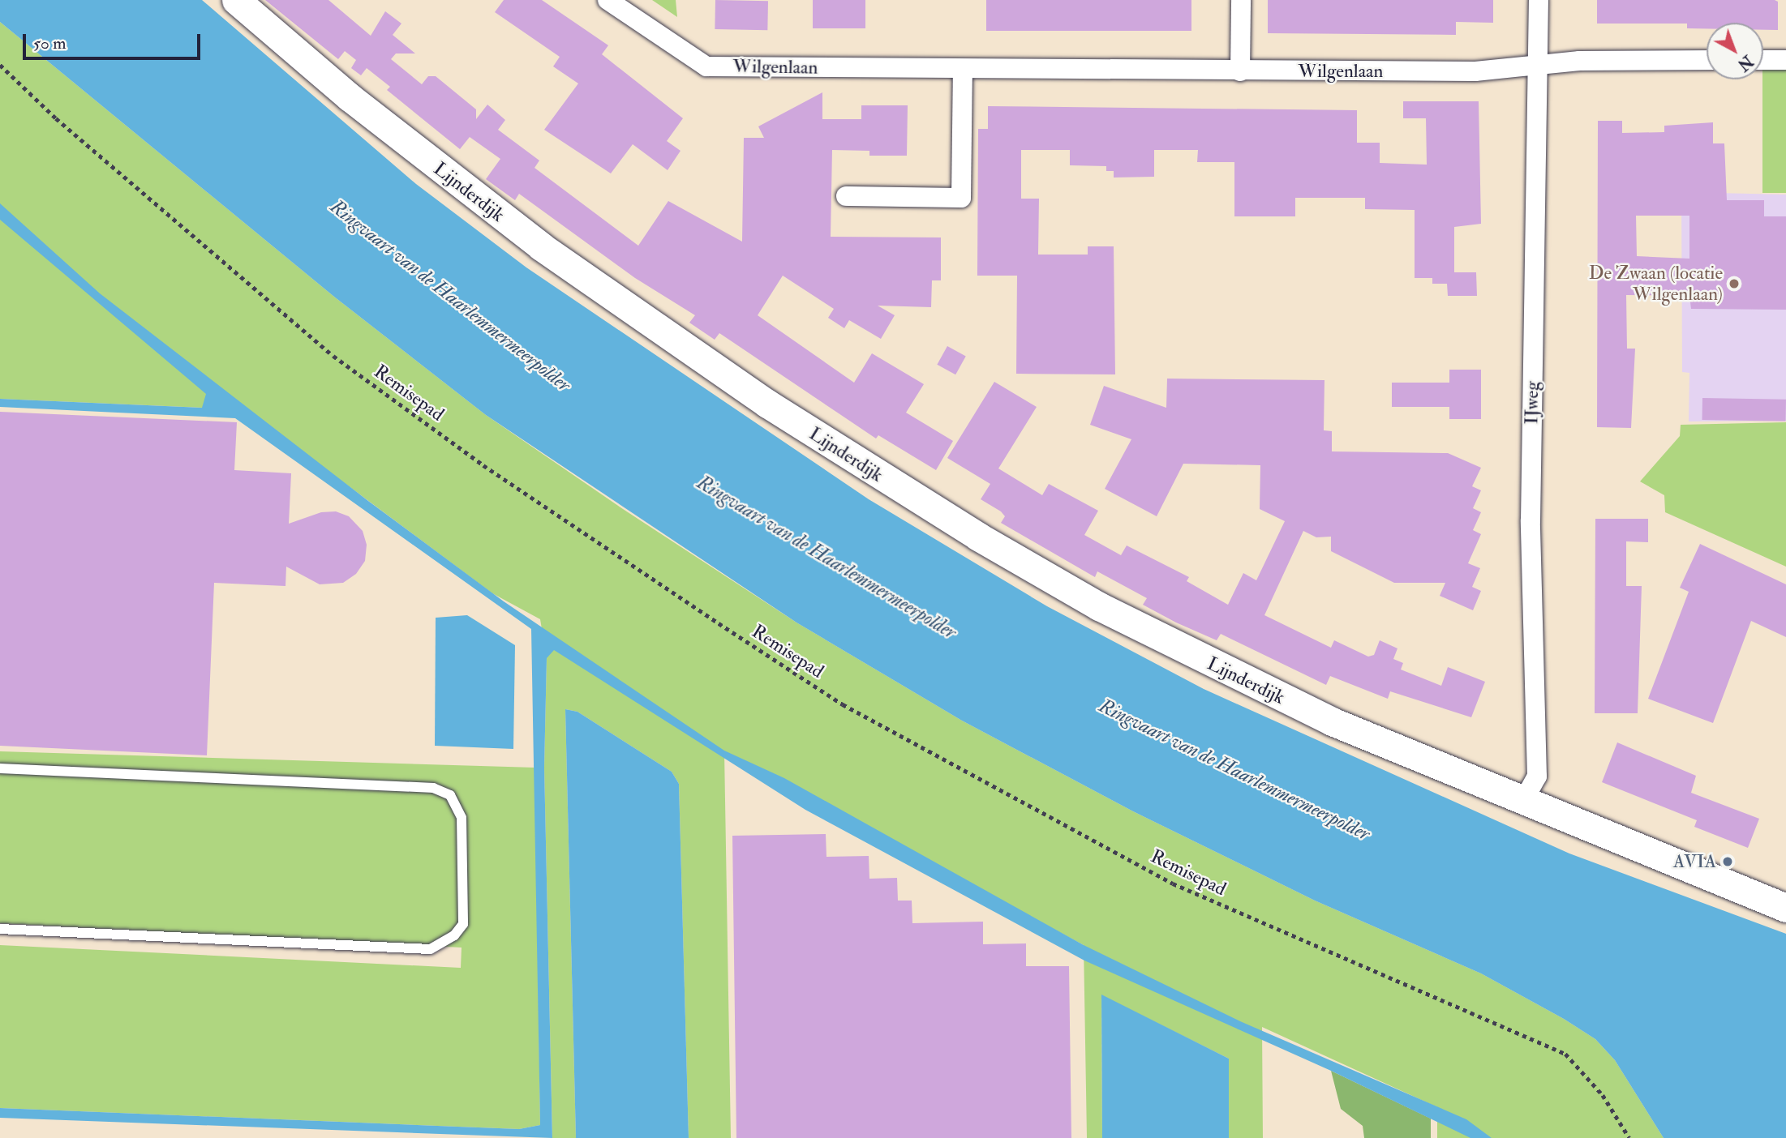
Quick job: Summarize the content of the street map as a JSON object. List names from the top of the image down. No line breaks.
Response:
{"streets":{"street":["Wilgenlaan","Lijnderdijk","IJweg"],"path":["Remisepad"]},"crossings":[["Wilgenlaan","IJweg"],["Lijnderdijk","IJweg"]],"water":["Ringvaart van de Haarlemmermeerpolder"],"places":["De Zwaan (locatie Wilgenlaan)","AVIA"],"scale_bar":"50 m","north":"bottom right"}
